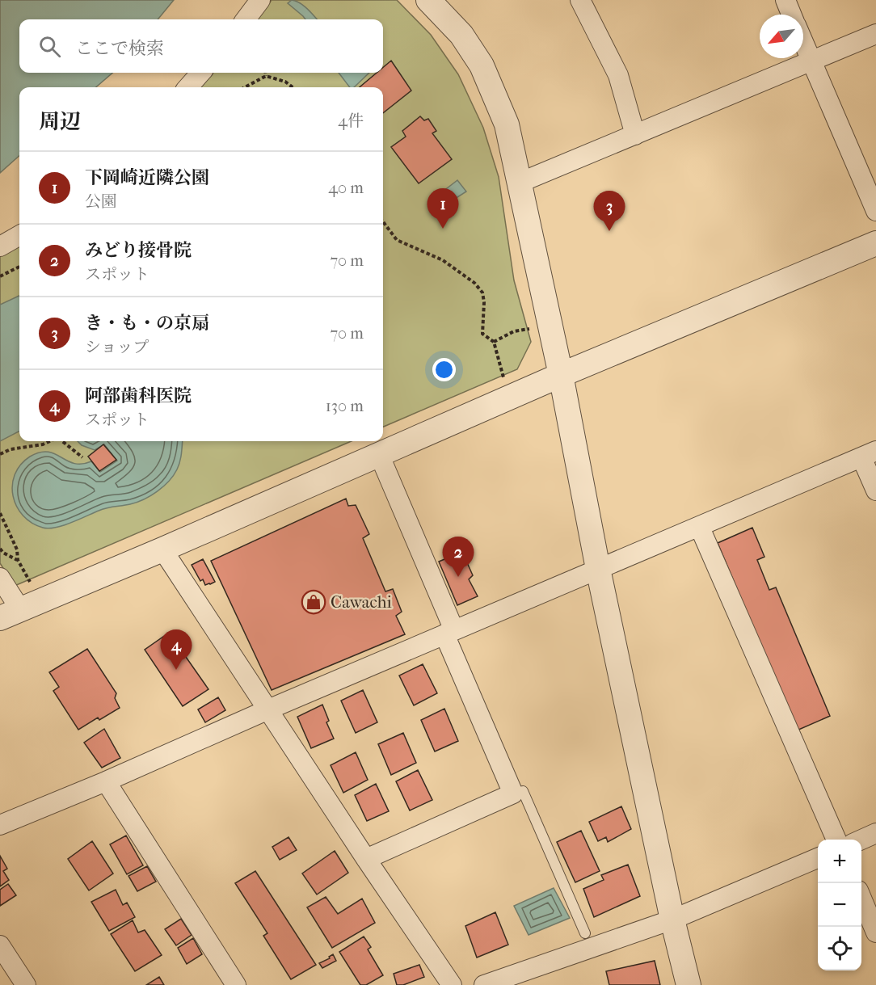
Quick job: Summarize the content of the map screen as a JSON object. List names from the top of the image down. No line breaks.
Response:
{"places":{"shop":["Cawachi"]},"north":"bottom left","page":{"search":"ここで検索","heading":["周辺","4件"],"list":[{"mark":"1","name":"下岡崎近隣公園","note":"公園","value":"40 m"},{"mark":"2","name":"みどり接骨院","note":"スポット","value":"70 m"},{"mark":"3","name":"き・も・の京扇","note":"ショップ","value":"70 m"},{"mark":"4","name":"阿部歯科医院","note":"スポット","value":"130 m"}],"pins":["1","3","2","4"],"map_buttons":["+","−"]}}
